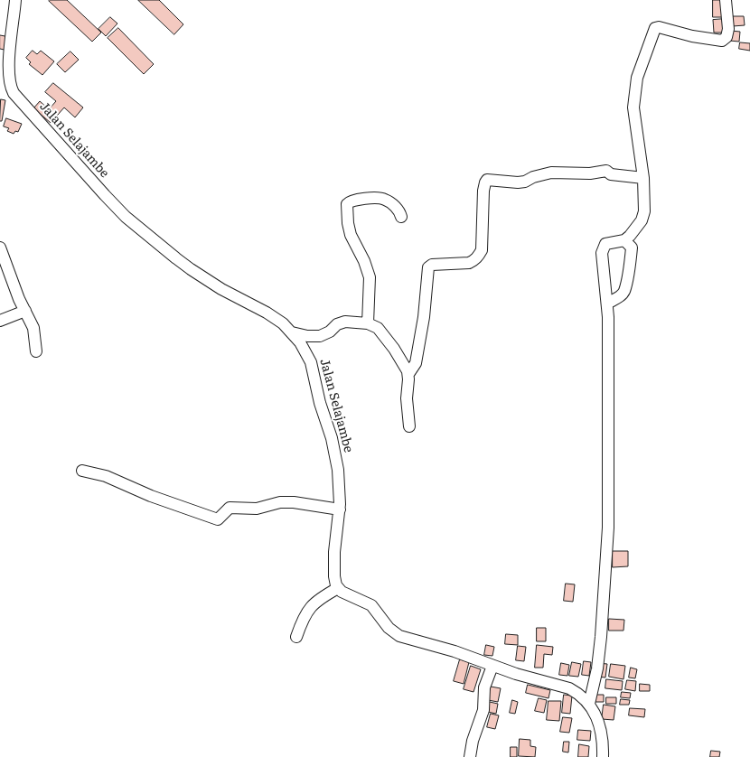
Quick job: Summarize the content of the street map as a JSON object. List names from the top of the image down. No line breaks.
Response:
{"streets":{"street":["Jalan Selajambe"]}}
